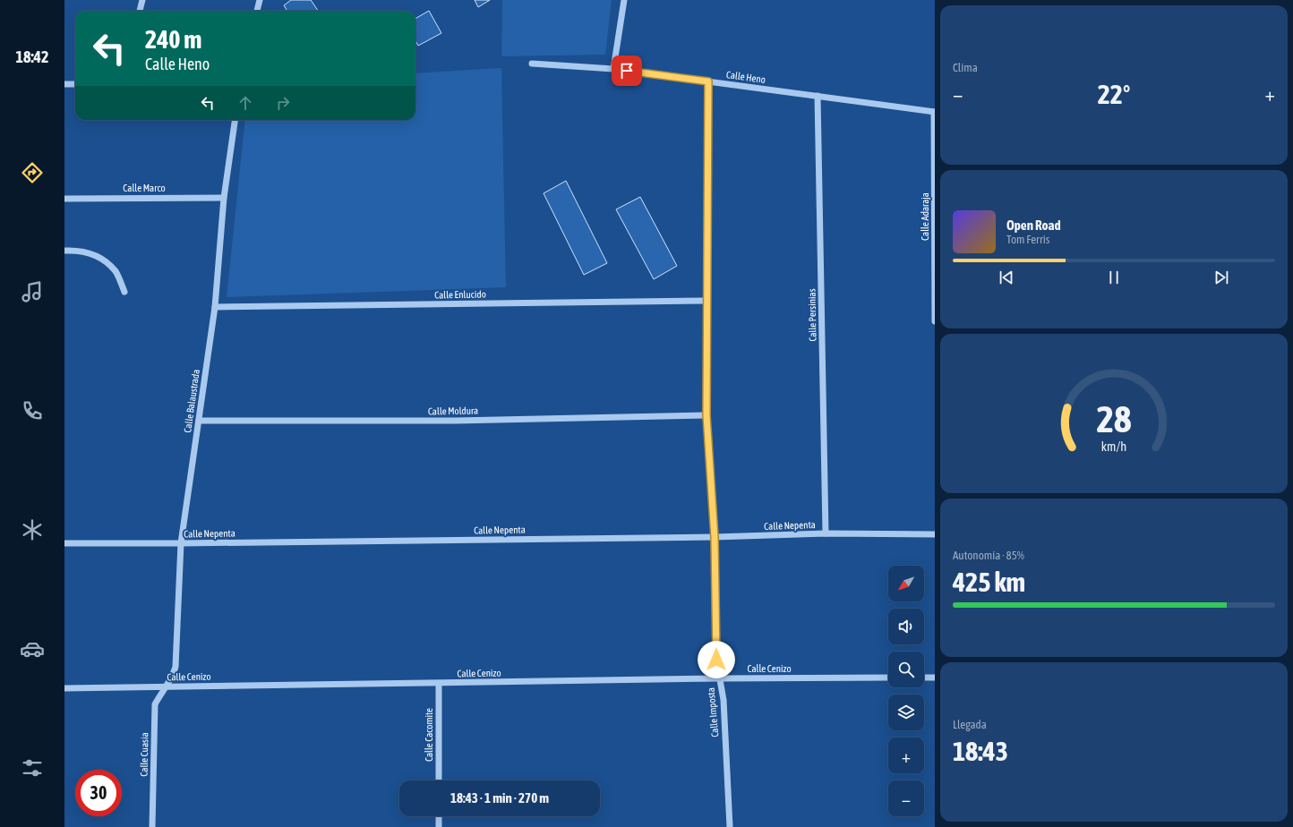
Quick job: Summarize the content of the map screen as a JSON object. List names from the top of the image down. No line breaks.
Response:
{"streets":{"street":["Calle Heno","Calle Marco","Calle Adaraja","Calle Enlucido","Calle Persinias","Calle Balaustrada","Calle Moldura","Calle Nepenta","Calle Cenizo","Calle Imposta","Calle Cacomite","Calle Cuasia"]},"crossings":[["Calle Heno","Calle Adaraja"],["Calle Heno","Calle Persinias"],["Calle Heno","Calle Imposta"],["Calle Marco","Calle Balaustrada"],["Calle Enlucido","Calle Balaustrada"],["Calle Enlucido","Calle Imposta"],["Calle Persinias","Calle Nepenta"],["Calle Balaustrada","Calle Moldura"],["Calle Balaustrada","Calle Nepenta"],["Calle Balaustrada","Calle Cenizo"],["Calle Balaustrada","Calle Cuasia"],["Calle Moldura","Calle Imposta"],["Calle Nepenta","Calle Imposta"],["Calle Cenizo","Calle Imposta"],["Calle Cenizo","Calle Cacomite"],["Calle Cenizo","Calle Cuasia"]],"north":"bottom left","page":{"tabs":"18:42","tile":["Clima",["Autonomía · 85%","425 km"],["Llegada","18:43"]],"turn":["240 m","Calle Heno"],"heat":["−","22°","+"],"song":["Open Road","Tom Ferris"],"map_buttons":["+","−"],"limit":"30","trip":"18:43 · 1 min · 270 m","gauge":["28","km/h"]}}
